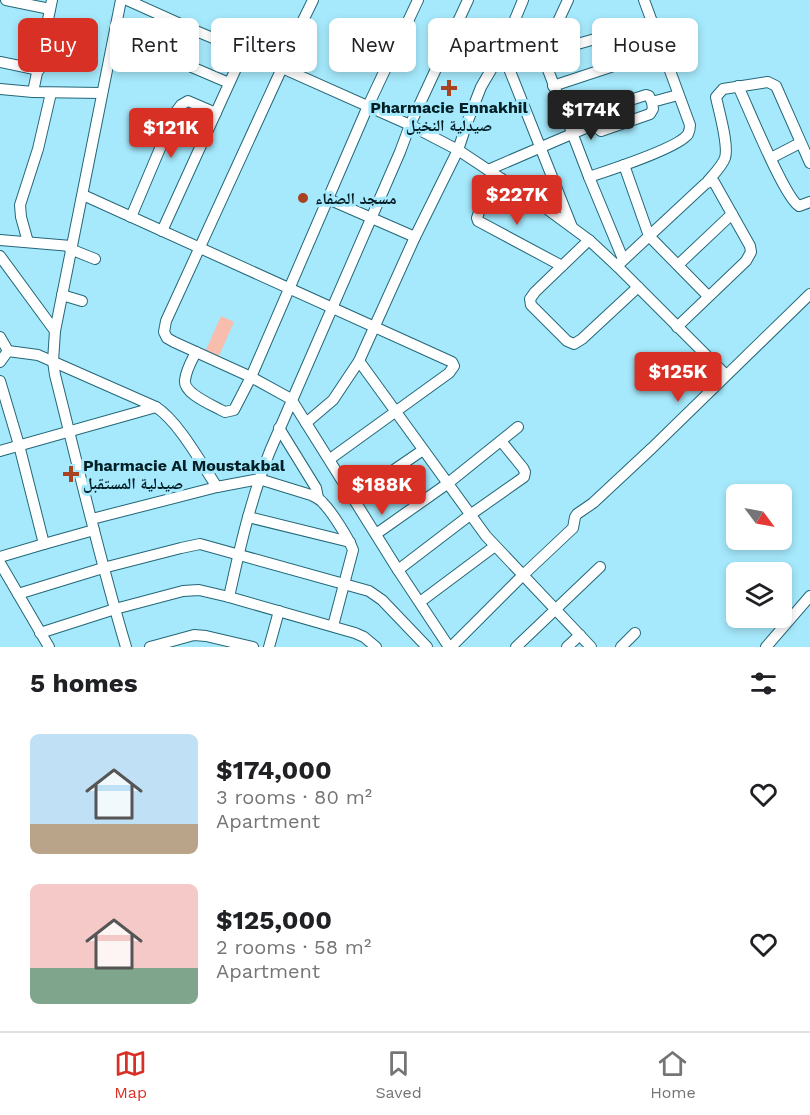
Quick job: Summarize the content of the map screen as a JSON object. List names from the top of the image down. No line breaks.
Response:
{"places":{"health":["Pharmacie Ennakhil صيدلية النخيل","Pharmacie Al Moustakbal صيدلية المستقبل"],"other":["مسجد الصفاء"]},"north":"bottom right","page":{"chip":["Buy","Rent","Filters","New","Apartment","House"],"price":["$174K","$121K","$227K","$125K","$188K"],"heading":"5 homes","list":[{"name":"$174,000","note":"3 rooms · 80 m² · Apartment"},{"name":"$125,000","note":"2 rooms · 58 m² · Apartment"}],"tabs":["Map","Saved","Home"]}}
